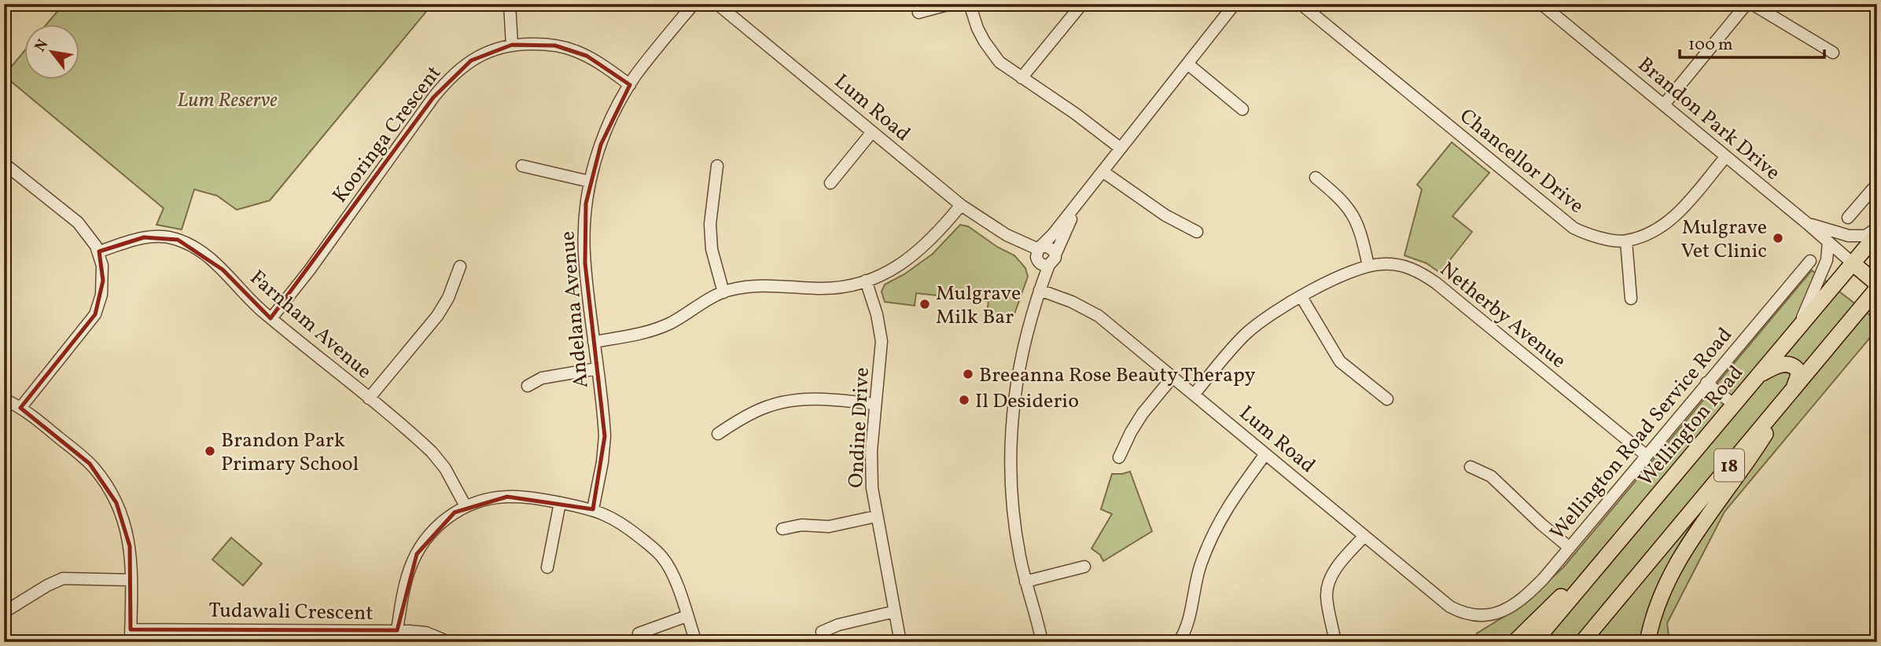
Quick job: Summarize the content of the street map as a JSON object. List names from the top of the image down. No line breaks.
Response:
{"streets":{"highway":["Wellington Road","18"],"street":["Lum Road","Brandon Park Drive","Kooringa Crescent","Chancellor Drive","Andelana Avenue","Netherby Avenue","Farnham Avenue","Ondine Drive","Wellington Road Service Road","Tudawali Crescent"]},"crossings":[["Lum Road","Netherby Avenue"],["Lum Road","Wellington Road Service Road"],["Brandon Park Drive","Chancellor Drive"],["Brandon Park Drive","Wellington Road"],["Kooringa Crescent","Andelana Avenue"],["Kooringa Crescent","Farnham Avenue"],["Netherby Avenue","Wellington Road Service Road"]],"parks":["Lum Reserve"],"places":["Mulgrave Vet Clinic","Mulgrave Milk Bar","Breeanna Rose Beauty Therapy","Il Desiderio","Brandon Park Primary School"],"scale_bar":"100 m","north":"top left"}
